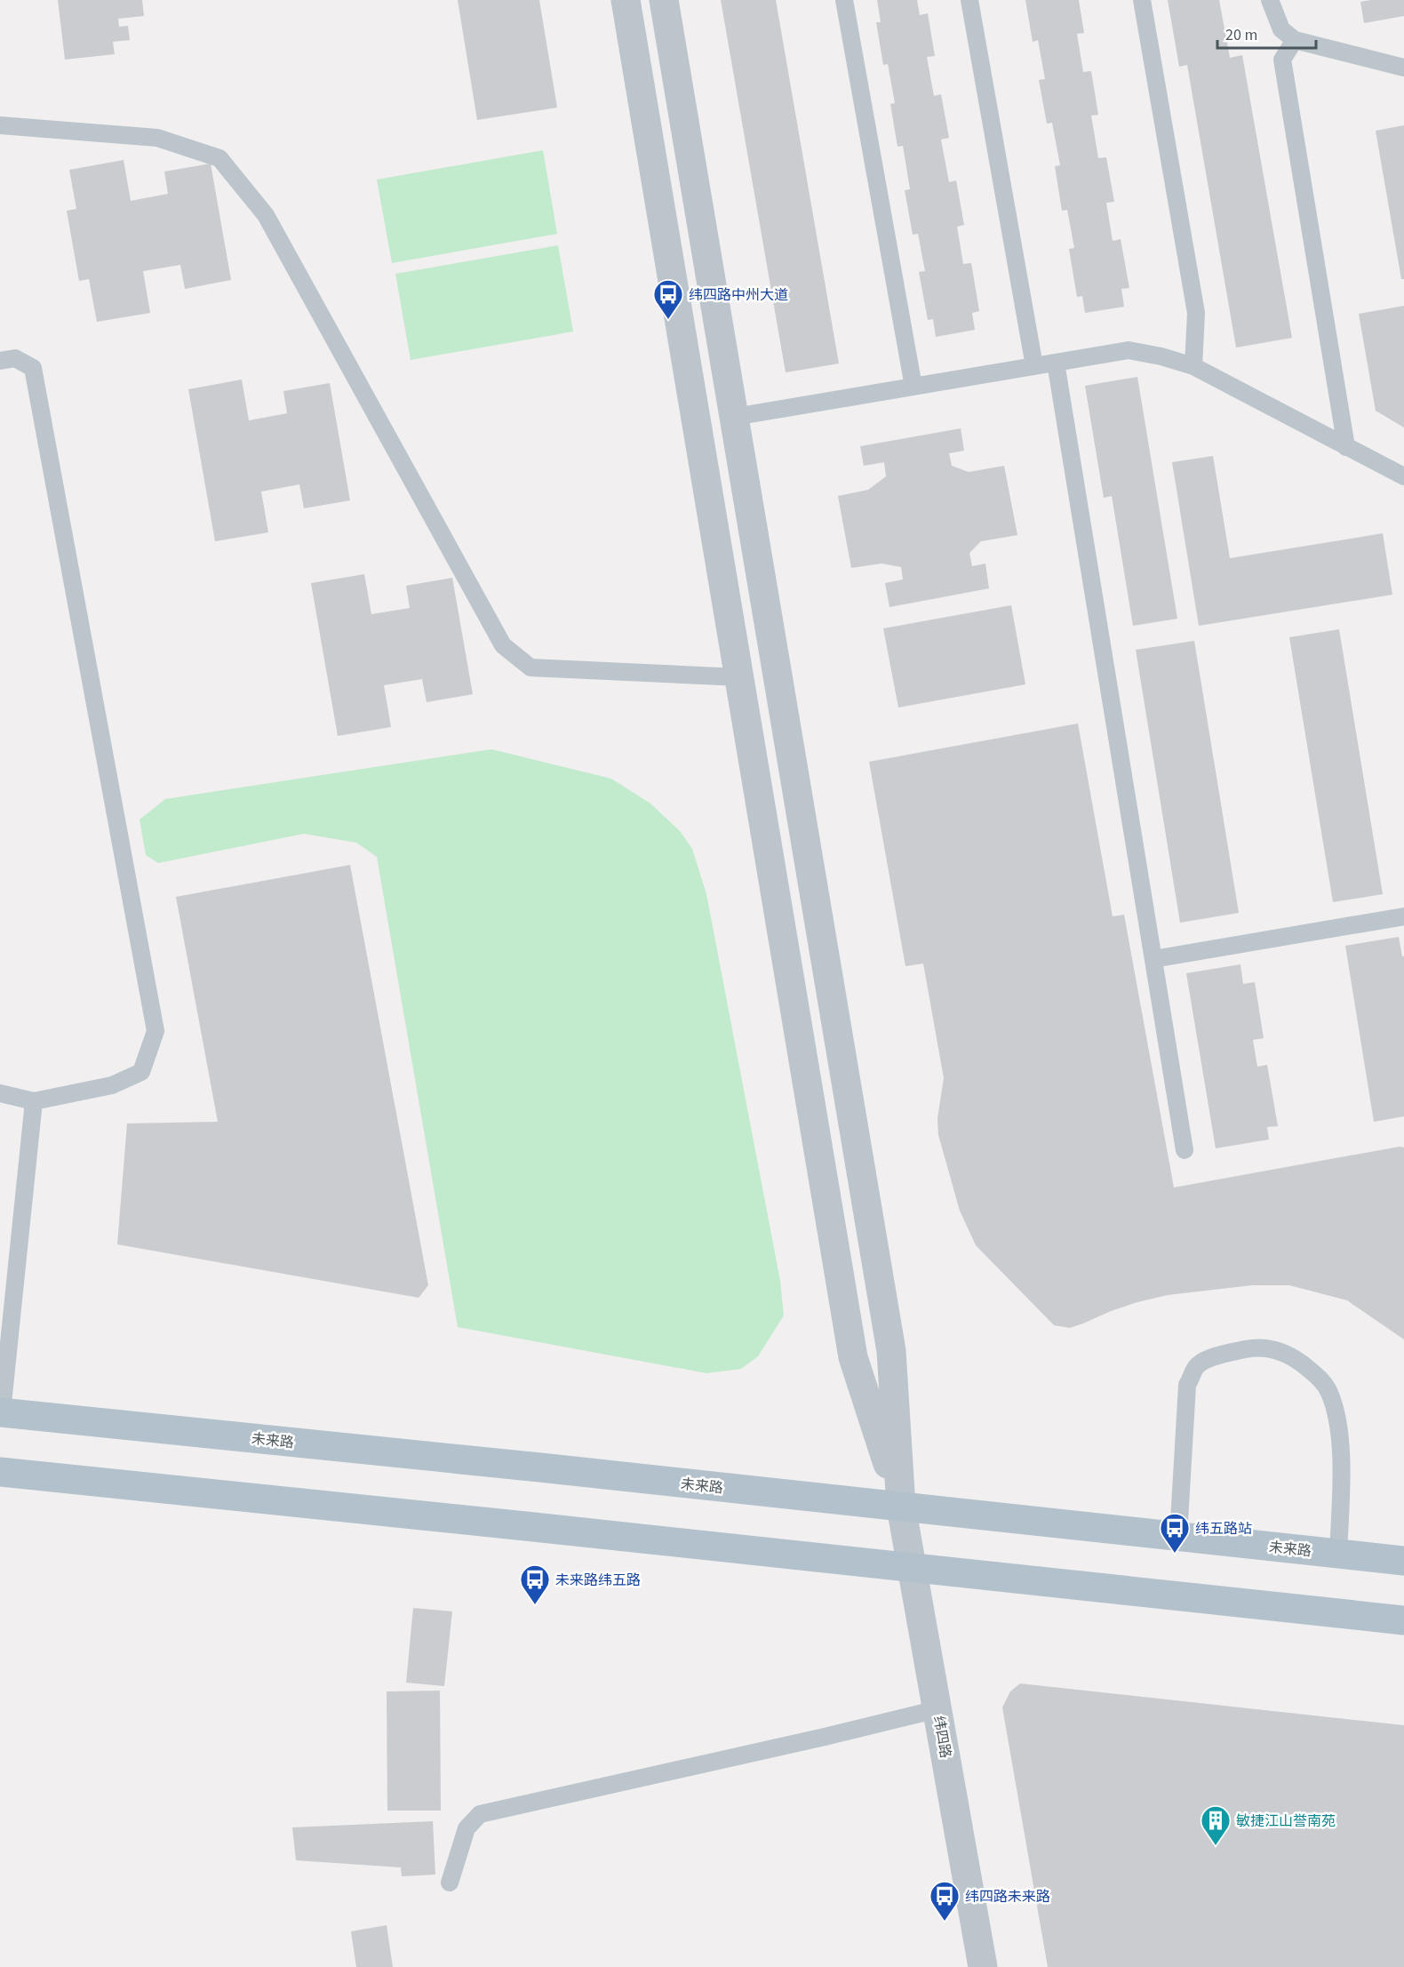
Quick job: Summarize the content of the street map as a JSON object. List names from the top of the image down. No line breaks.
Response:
{"streets":{"main road":["未来路"],"street":["纬四路"]},"crossings":[["未来路","纬四路"]],"places":{"bus stop":["纬四路中州大道","纬五路站","未来路纬五路","纬四路未来路"],"building":["敏捷江山誉南苑"]},"scale_bar":"20 m"}
